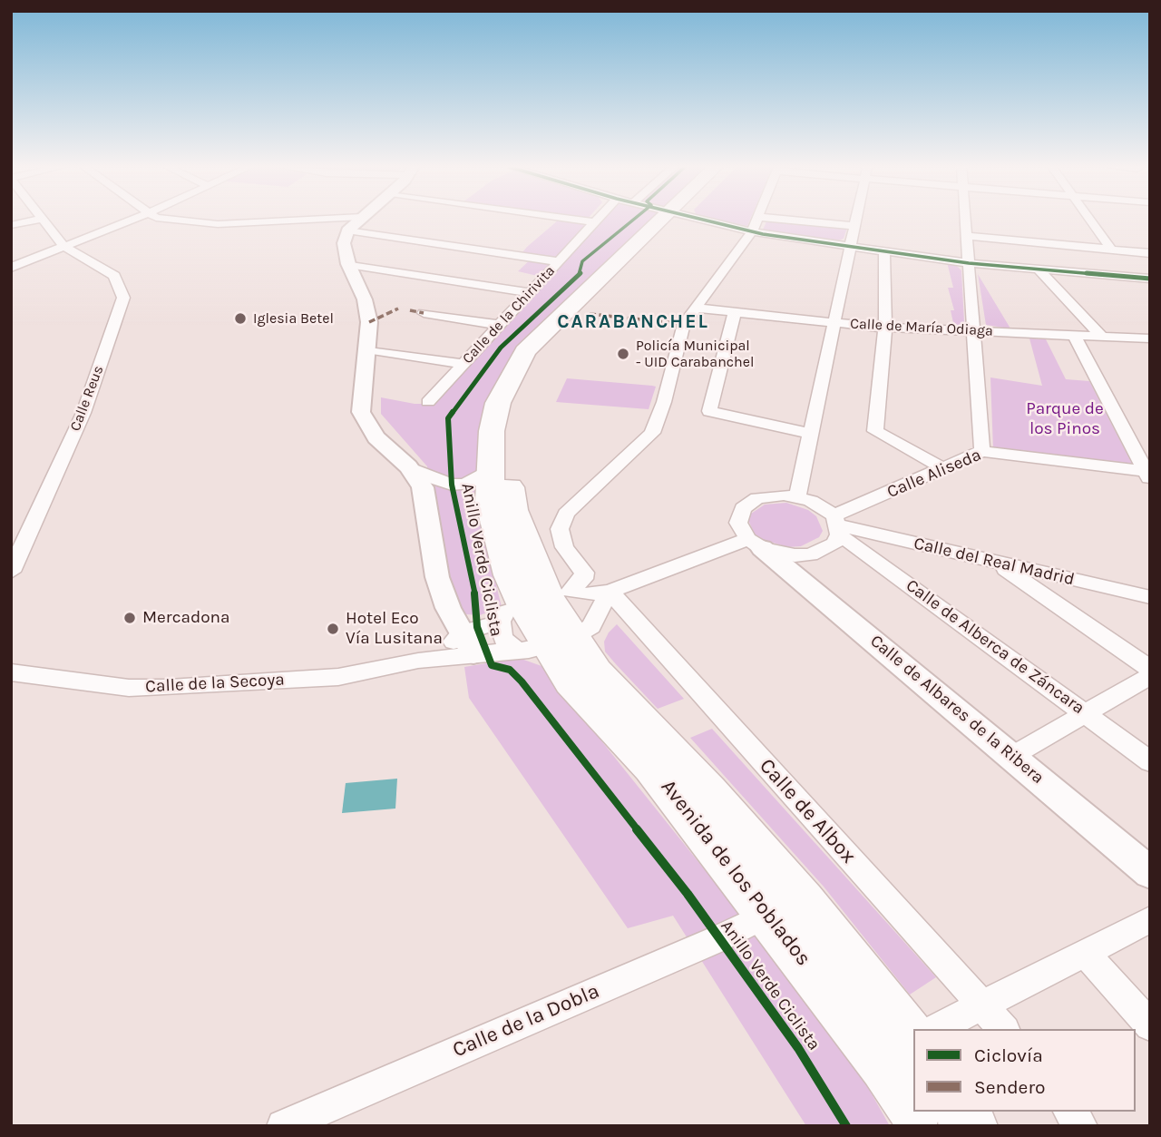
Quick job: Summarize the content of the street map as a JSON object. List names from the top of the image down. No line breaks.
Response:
{"streets":{"main road":["Avenida de los Poblados"],"street":["Calle de la Chirivita","Calle de María Odiaga","Calle Reus","Calle Aliseda","Calle del Real Madrid","Calle de Alberca de Záncara","Calle de la Secoya","Calle de Albares de la Ribera","Calle de Albox","Calle de la Dobla"],"cycle path":["Anillo Verde Ciclista"]},"crossings":[["Calle Aliseda","Calle del Real Madrid"],["Calle Aliseda","Calle de Alberca de Záncara"],["Calle Aliseda","Calle de Albares de la Ribera"],["Calle del Real Madrid","Calle de Alberca de Záncara"],["Calle del Real Madrid","Calle de Albares de la Ribera"],["Calle de Alberca de Záncara","Calle de Albares de la Ribera"],["Calle de la Secoya","Calle de Albox"],["Calle de la Secoya","Avenida de los Poblados"],["Calle de Albox","Avenida de los Poblados"],["Avenida de los Poblados","Calle de la Dobla"]],"districts":["CARABANCHEL"],"parks":["Parque de los Pinos"],"places":["Iglesia Betel","Policía Municipal - UID Carabanchel","Mercadona","Hotel Eco Vía Lusitana"],"legend":["Ciclovía","Sendero"]}
